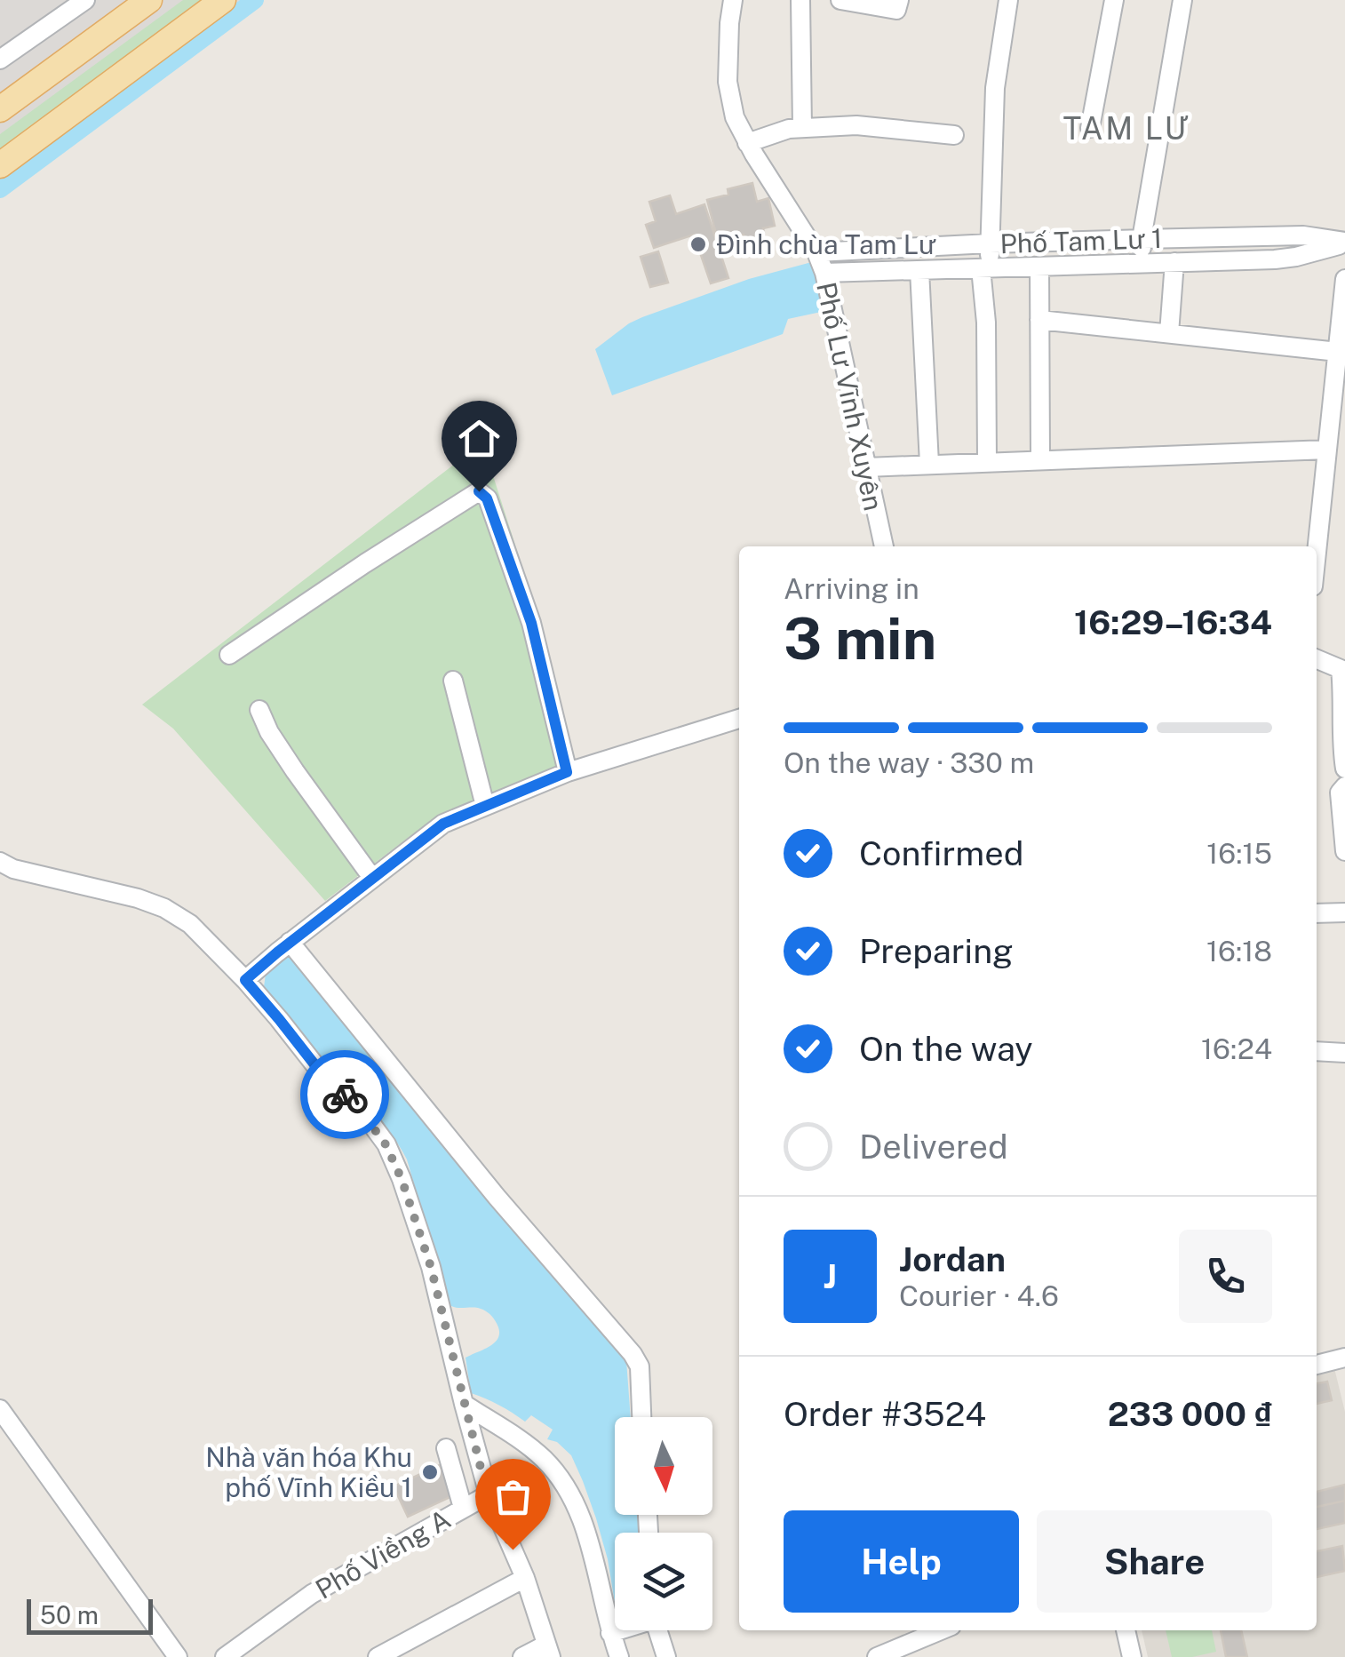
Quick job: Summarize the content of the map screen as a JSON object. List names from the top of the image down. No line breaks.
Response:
{"streets":{"street":["Phố Tam Lư 1","Phố Lư Vĩnh Xuyên","Phố Viềng A"]},"crossings":[["Phố Tam Lư 1","Phố Lư Vĩnh Xuyên"]],"districts":["TAM LƯ"],"places":["Đình chùa Tam Lư","Nhà văn hóa Khu phố Vĩnh Kiều 1"],"scale_bar":"50 m","north":"bottom","page":{"heading":["3 min","Arriving in","16:29–16:34"],"panel":["Jordan","Courier · 4.6","Order #3524","233 000 ₫"],"bar":"On the way · 330 m","list":[["Confirmed","16:15"],["Preparing","16:18"],["On the way","16:24"],"Delivered"],"round":"J","buttons":["Help","Share"],"scale":"50 m"}}
